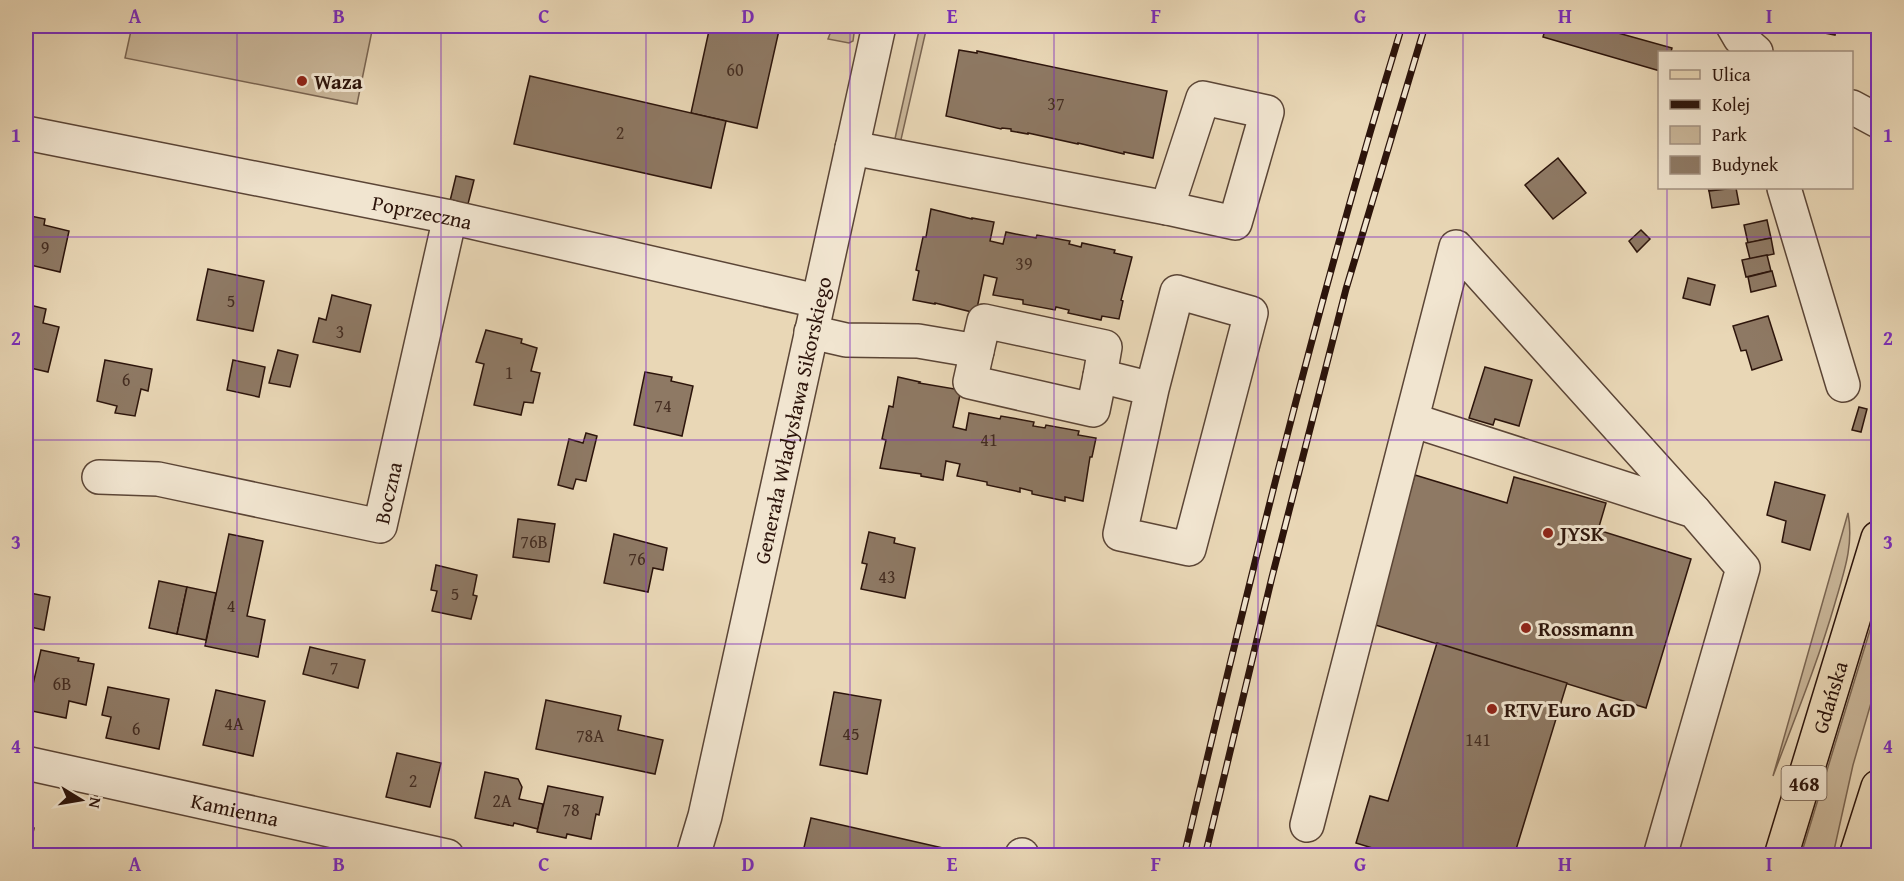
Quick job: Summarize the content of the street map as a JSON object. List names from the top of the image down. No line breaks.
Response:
{"streets":{"main road":["Gdańska","468"],"street":["Poprzeczna","Generała Władysława Sikorskiego","Boczna","Kamienna"]},"crossings":[["Poprzeczna","Generała Władysława Sikorskiego"],["Poprzeczna","Boczna"]],"places":["Waza","JYSK","Rossmann","RTV Euro AGD"],"house_numbers":["60","37","2","9","39","5","3","1","6","74","41","76B","76","43","5","4","7","6B","4A","6","45","78A","141","2","2A","78"],"legend":["Ulica","Kolej","Park","Budynek"],"north":"right","grid":{"columns":["A","B","C","D","E","F","G","H","I"],"rows":["1","2","3","4"]}}
